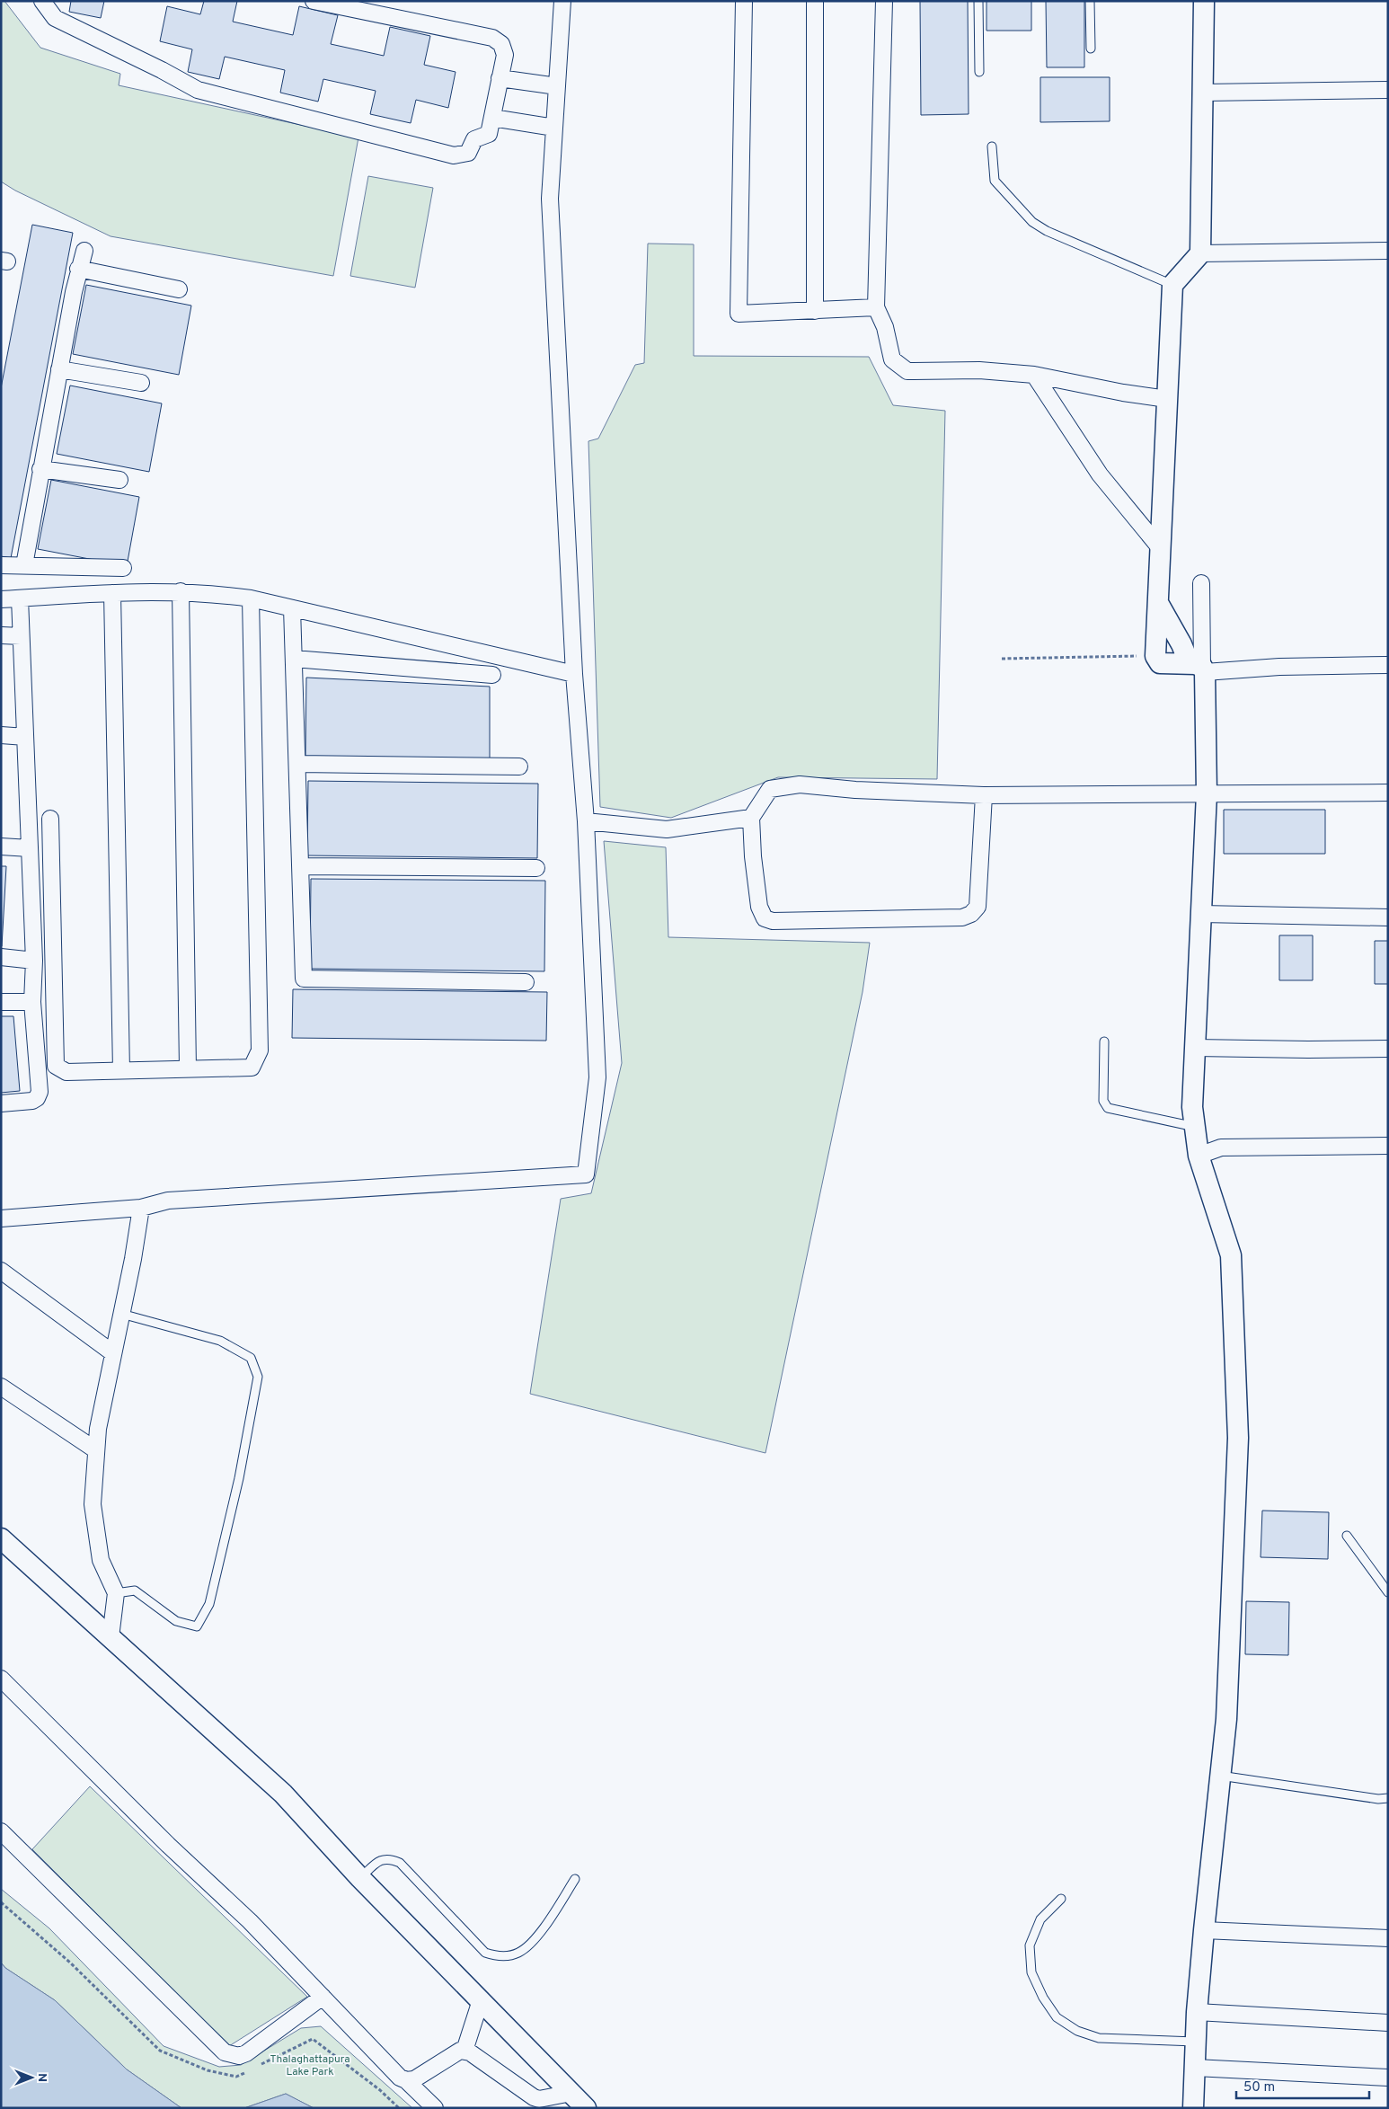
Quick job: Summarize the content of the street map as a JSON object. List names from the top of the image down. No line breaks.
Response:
{"parks":["Thalaghattapura Lake Park"],"scale_bar":"50 m","north":"right"}
